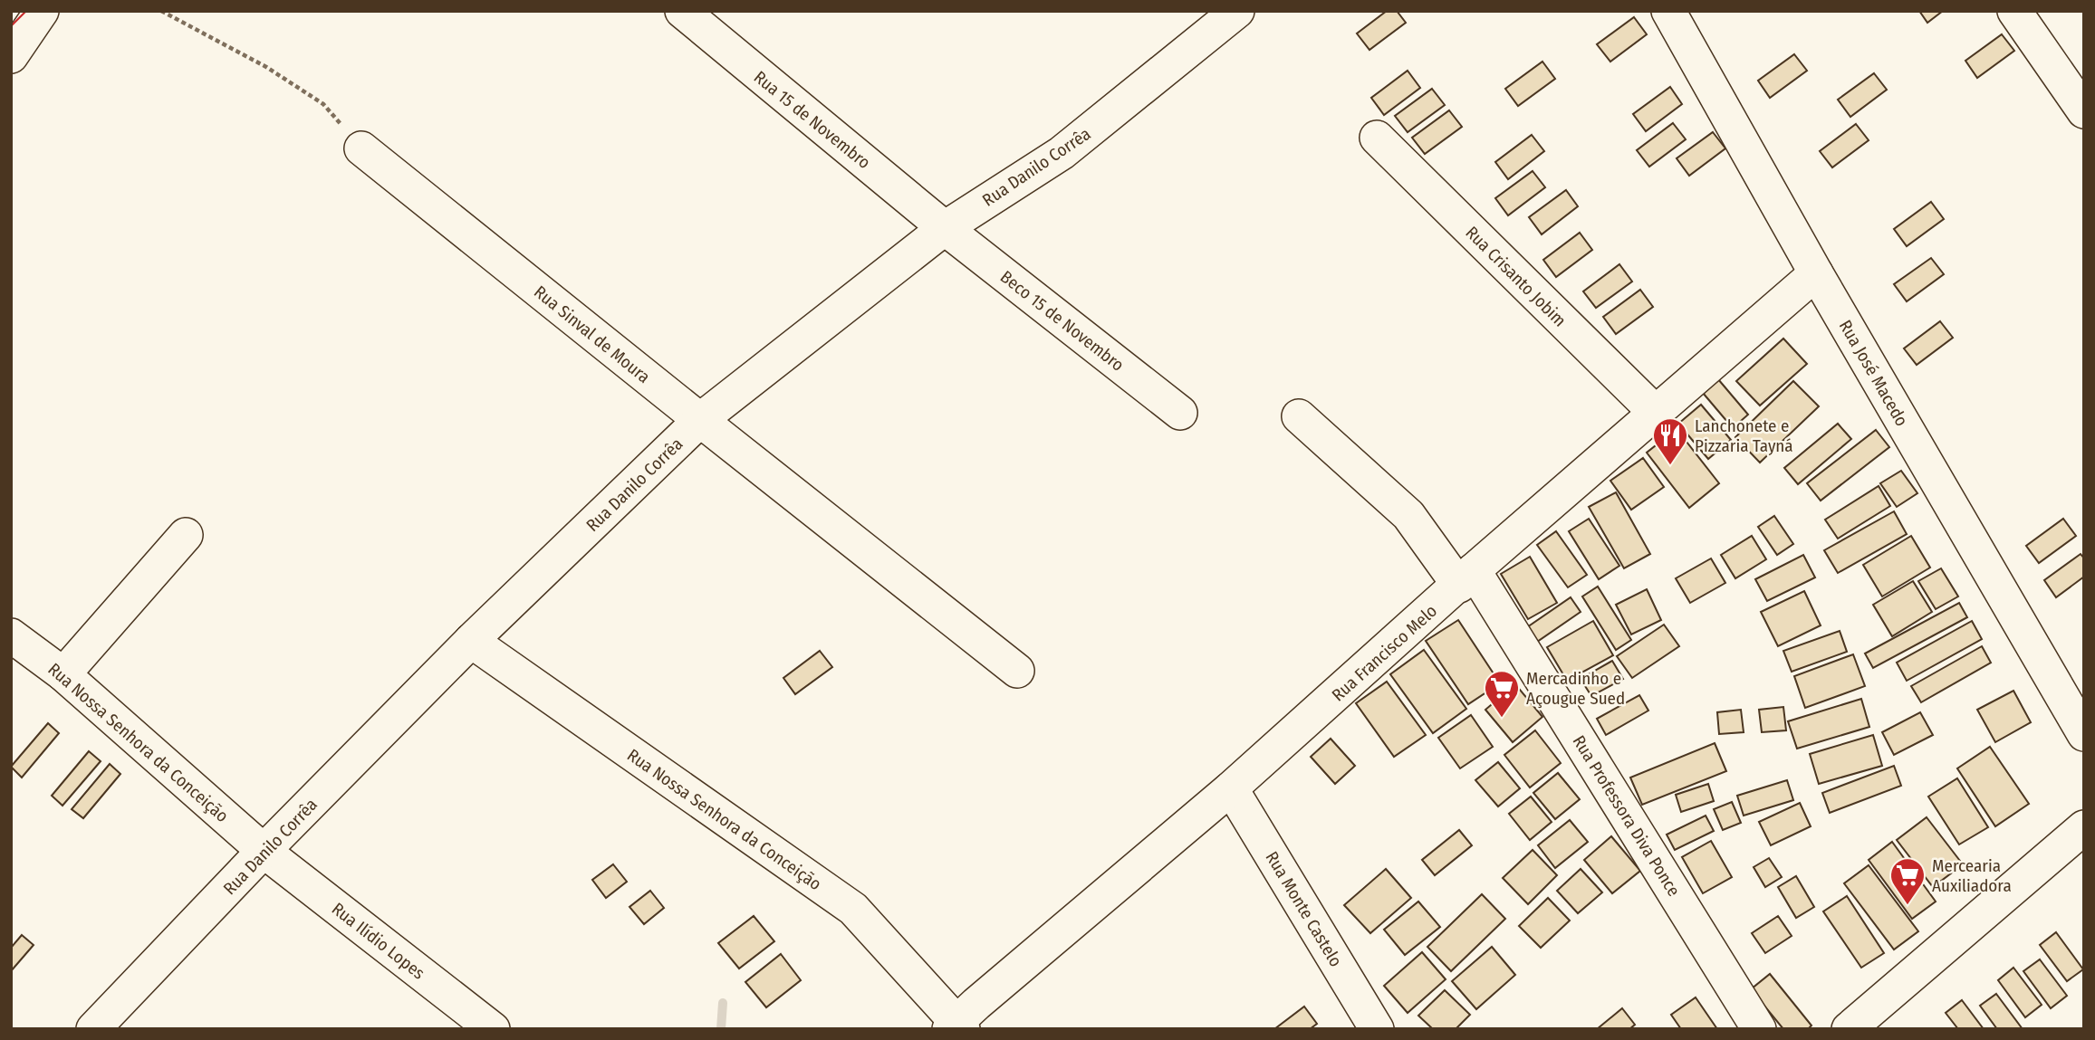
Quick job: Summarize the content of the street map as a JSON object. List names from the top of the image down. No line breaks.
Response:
{"streets":{"street":["Rua 15 de Novembro","Rua Danilo Corrêa","Rua Crisanto Jobim","Beco 15 de Novembro","Rua Sinval de Moura","Rua José Macedo","Rua Francisco Melo","Rua Nossa Senhora da Conceição","Rua Professora Diva Ponce","Rua Monte Castelo","Rua Ilídio Lopes"]},"crossings":[["Rua 15 de Novembro","Rua Danilo Corrêa"],["Rua 15 de Novembro","Beco 15 de Novembro"],["Rua Danilo Corrêa","Beco 15 de Novembro"],["Rua Danilo Corrêa","Rua Sinval de Moura"],["Rua Danilo Corrêa","Rua Nossa Senhora da Conceição"],["Rua Danilo Corrêa","Rua Ilídio Lopes"],["Rua Crisanto Jobim","Rua Francisco Melo"],["Rua José Macedo","Rua Francisco Melo"],["Rua Francisco Melo","Rua Nossa Senhora da Conceição"],["Rua Francisco Melo","Rua Professora Diva Ponce"],["Rua Francisco Melo","Rua Monte Castelo"],["Rua Nossa Senhora da Conceição","Rua Ilídio Lopes"]],"places":{"restaurant":["Lanchonete e Pizzaria Tayná"],"supermarket":["Mercadinho e Açougue Sued","Mercearia Auxiliadora"]}}
